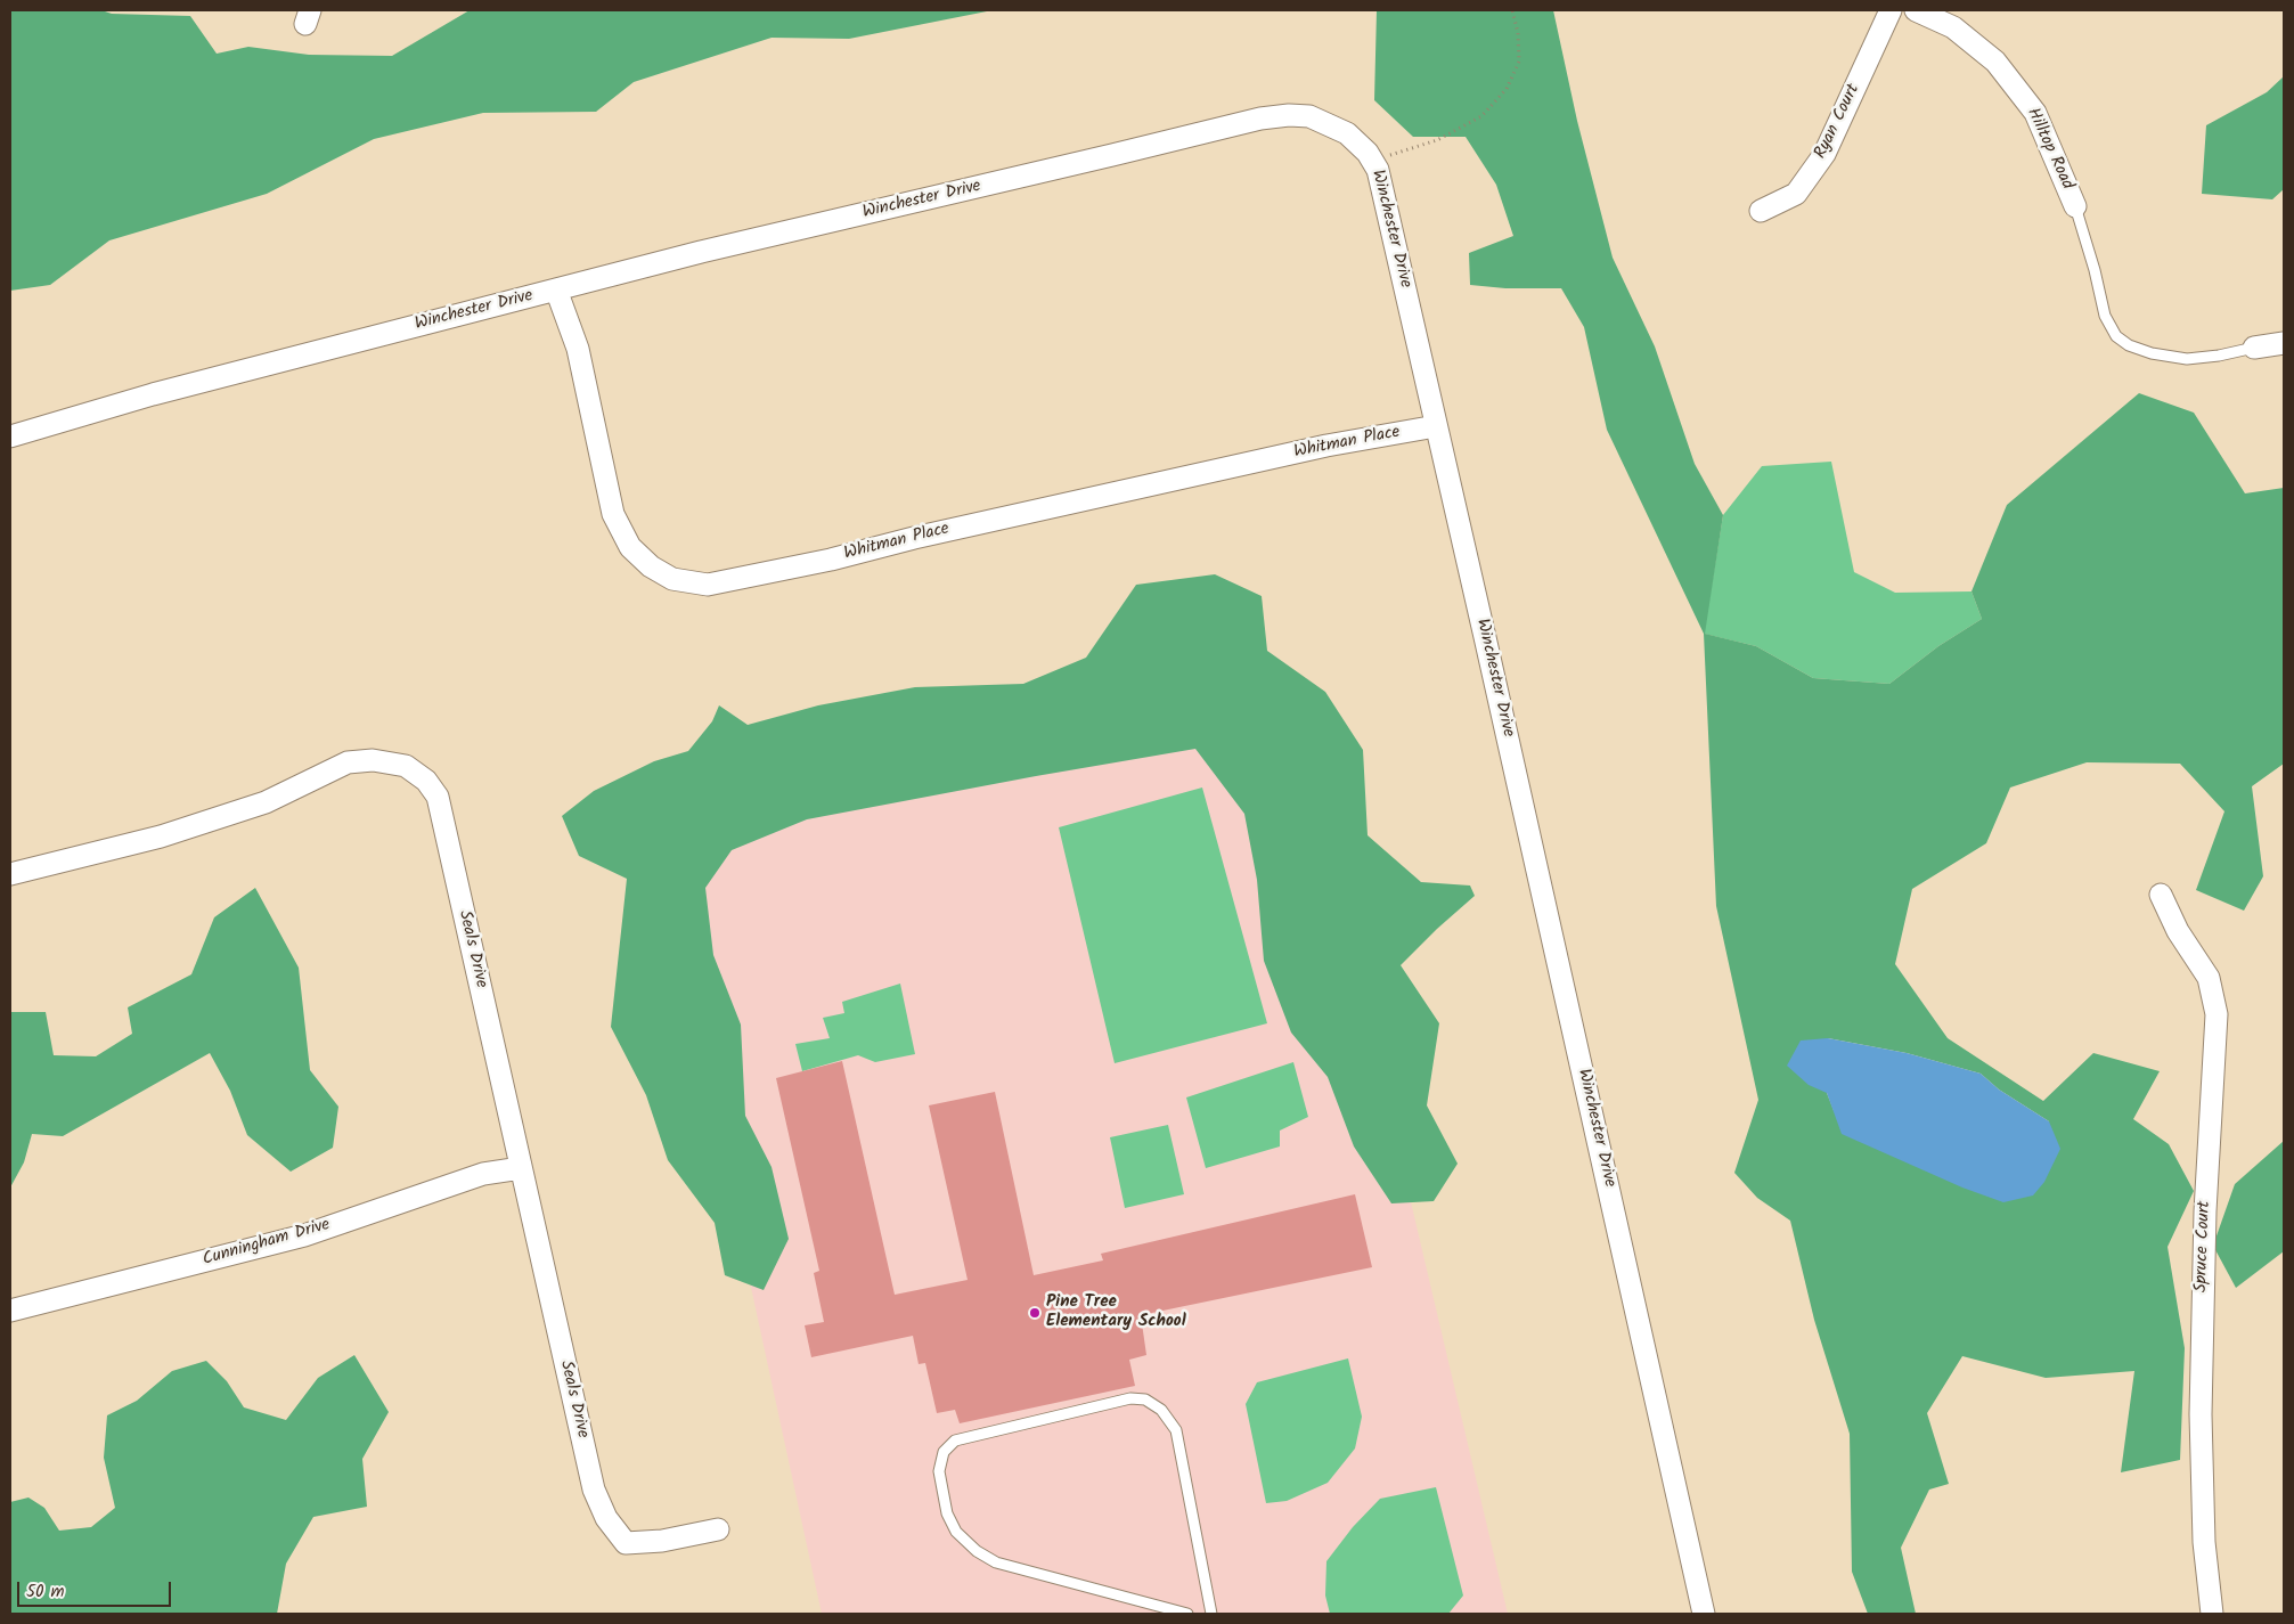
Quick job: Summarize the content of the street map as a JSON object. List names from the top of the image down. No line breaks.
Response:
{"streets":{"street":["Ryan Court","Hilltop Road","Winchester Drive","Whitman Place","Seals Drive","Cunningham Drive","Spruce Court"]},"crossings":[["Winchester Drive","Whitman Place"],["Seals Drive","Cunningham Drive"]],"places":["Pine Tree Elementary School"],"scale_bar":"50 m"}
